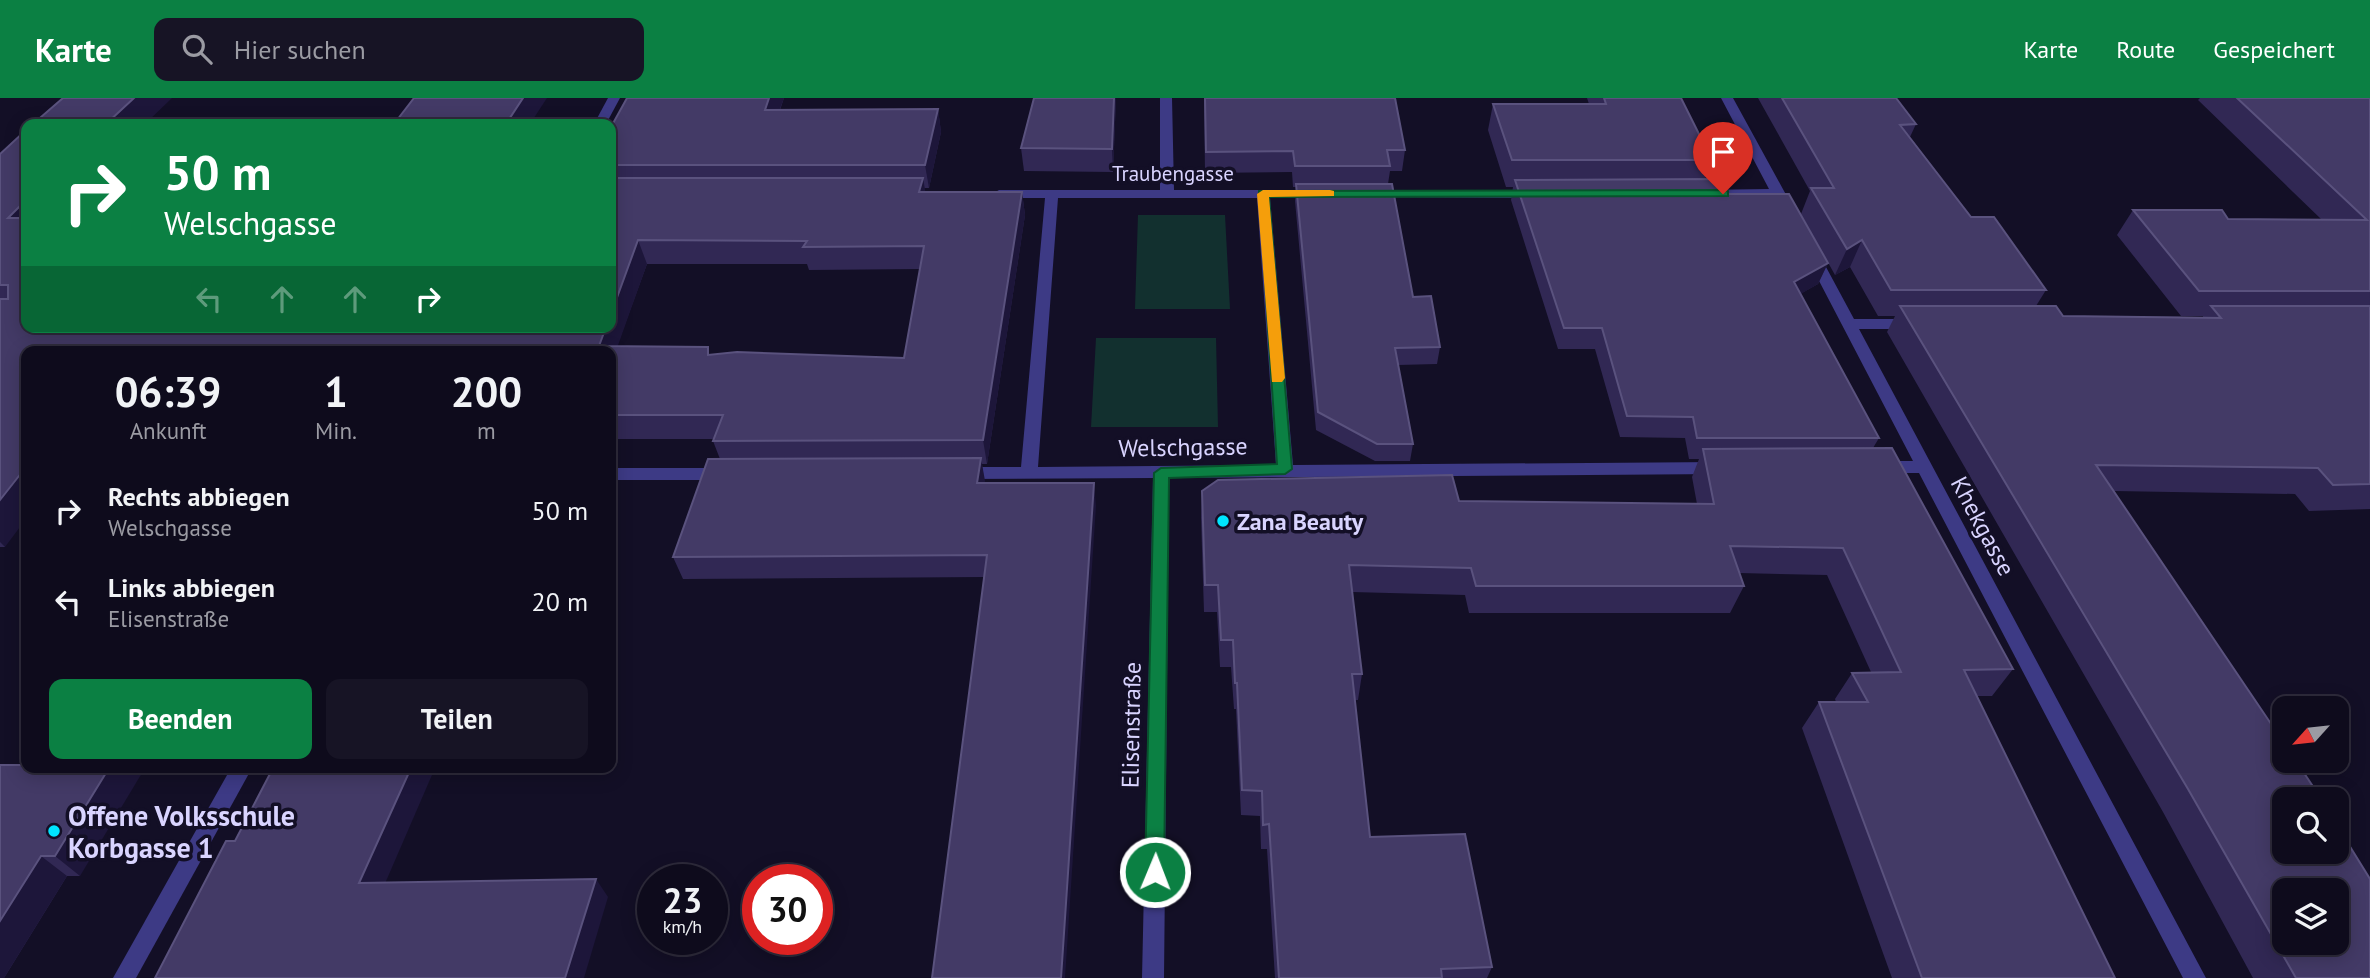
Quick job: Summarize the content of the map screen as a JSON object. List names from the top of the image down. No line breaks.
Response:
{"streets":{"street":["Traubengasse","Welschgasse","Khekgasse","Elisenstraße"]},"crossings":[["Welschgasse","Elisenstraße"]],"places":["Zana Beauty","Offene Volksschule Korbgasse 1"],"north":"bottom left","page":{"header":"Karte","search":"Hier suchen","nav":["Karte","Route","Gespeichert"],"turn":["50 m","Welschgasse"],"eta":["06:39","Ankunft","1","Min.","200","m"],"list":[{"name":"Rechts abbiegen","note":"Welschgasse","value":"50 m"},{"name":"Links abbiegen","note":"Elisenstraße","value":"20 m"}],"buttons":["Beenden","Teilen"],"speed":"23 km/h","limit":"30"}}
